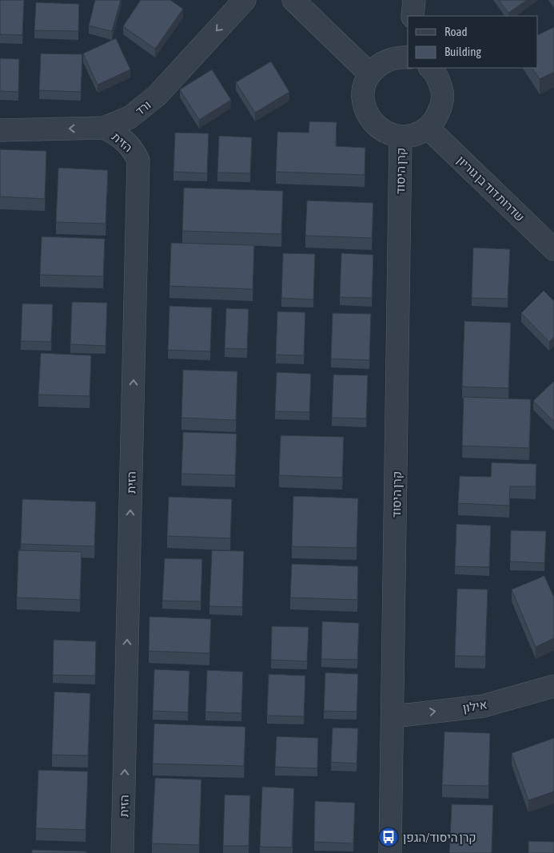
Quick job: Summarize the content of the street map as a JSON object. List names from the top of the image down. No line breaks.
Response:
{"streets":{"street":["ורד","הזית","קרן היסוד","שדרות דוד בן גוריון","אילון"]},"crossings":[["ורד","הזית"],["קרן היסוד","אילון"]],"one_way":["ורד","הזית","אילון"],"places":{"bus stop":["קרן היסוד/הגפן"]},"legend":["Road","Building"]}
